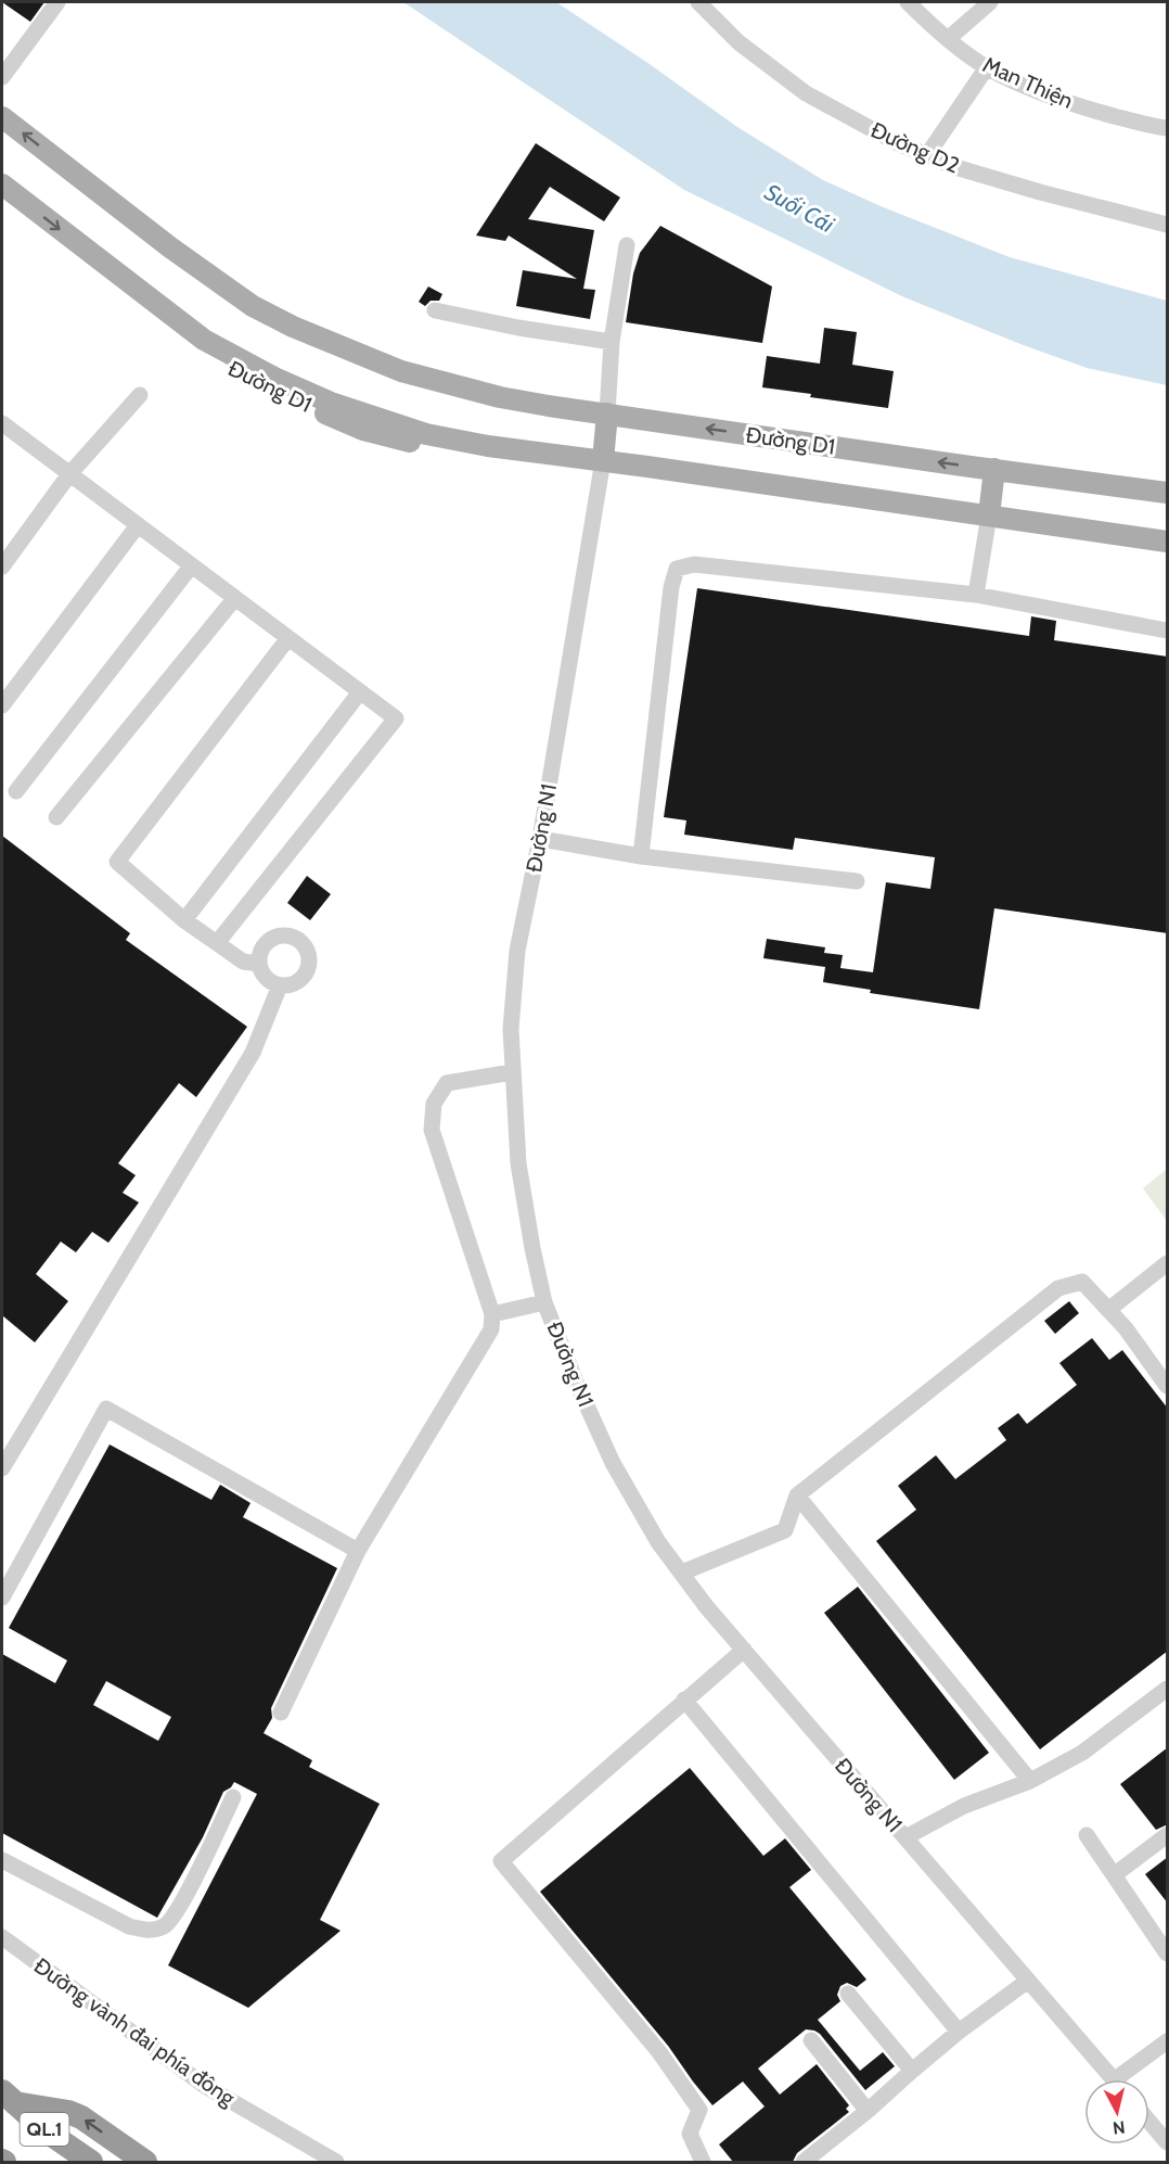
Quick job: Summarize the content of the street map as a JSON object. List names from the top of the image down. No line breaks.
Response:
{"streets":{"highway":["QL.1"],"main road":["Đường D1"],"street":["Man Thiện","Đường D2","Đường N1","Đường vành đai phía đông"]},"crossings":[["Đường D1","Đường N1"]],"water":["Suối Cái"],"north":"bottom"}
